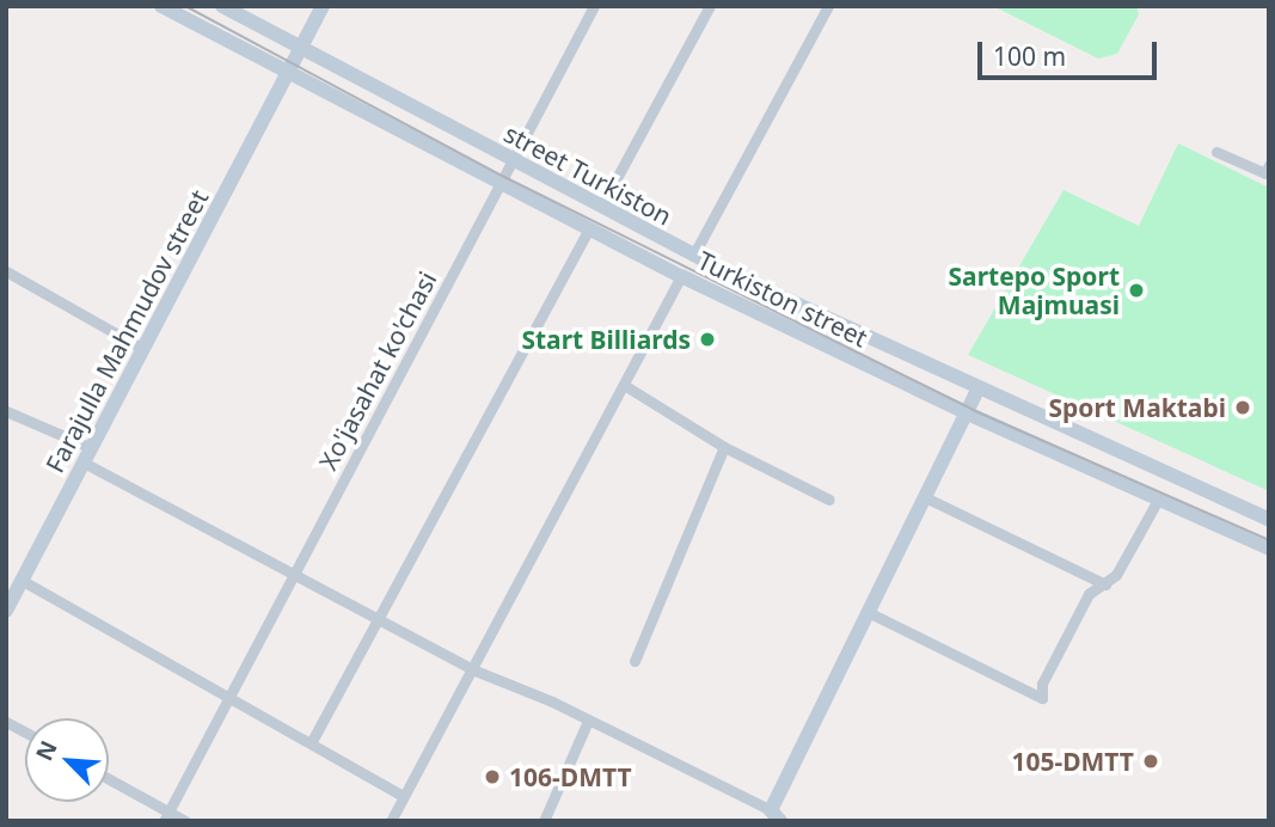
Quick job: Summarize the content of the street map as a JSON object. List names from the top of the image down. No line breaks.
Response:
{"streets":{"main road":["street Turkiston","Turkiston street","Farajulla Mahmudov street"],"street":["Xo'jasahat ko'chasi"]},"crossings":[["street Turkiston","Farajulla Mahmudov street"],["street Turkiston","Xo'jasahat ko'chasi"],["Turkiston street","Farajulla Mahmudov street"],["Turkiston street","Xo'jasahat ko'chasi"]],"places":["Sartepo Sport Majmuasi","Start Billiards","Sport Maktabi","105-DMTT","106-DMTT"],"scale_bar":"100 m","north":"top left"}
